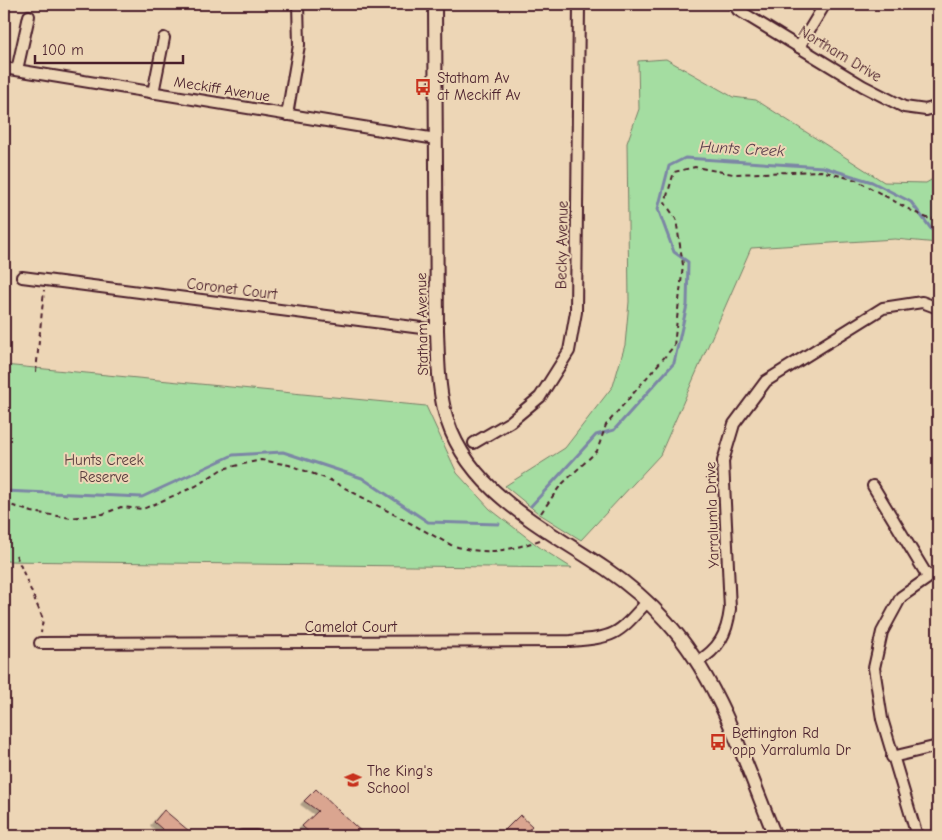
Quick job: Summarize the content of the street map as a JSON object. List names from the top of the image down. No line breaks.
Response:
{"streets":{"main road":["Statham Avenue"],"street":["Northam Drive","Meckiff Avenue","Becky Avenue","Coronet Court","Yarralumla Drive","Camelot Court"]},"crossings":[["Meckiff Avenue","Statham Avenue"],["Coronet Court","Statham Avenue"],["Statham Avenue","Yarralumla Drive"],["Statham Avenue","Camelot Court"]],"water":["Hunts Creek"],"parks":["Hunts Creek Reserve"],"places":{"bus stop":["Statham Av at Meckiff Av","Bettington Rd opp Yarralumla Dr"],"school or university":["The King's School"]},"scale_bar":"100 m"}
